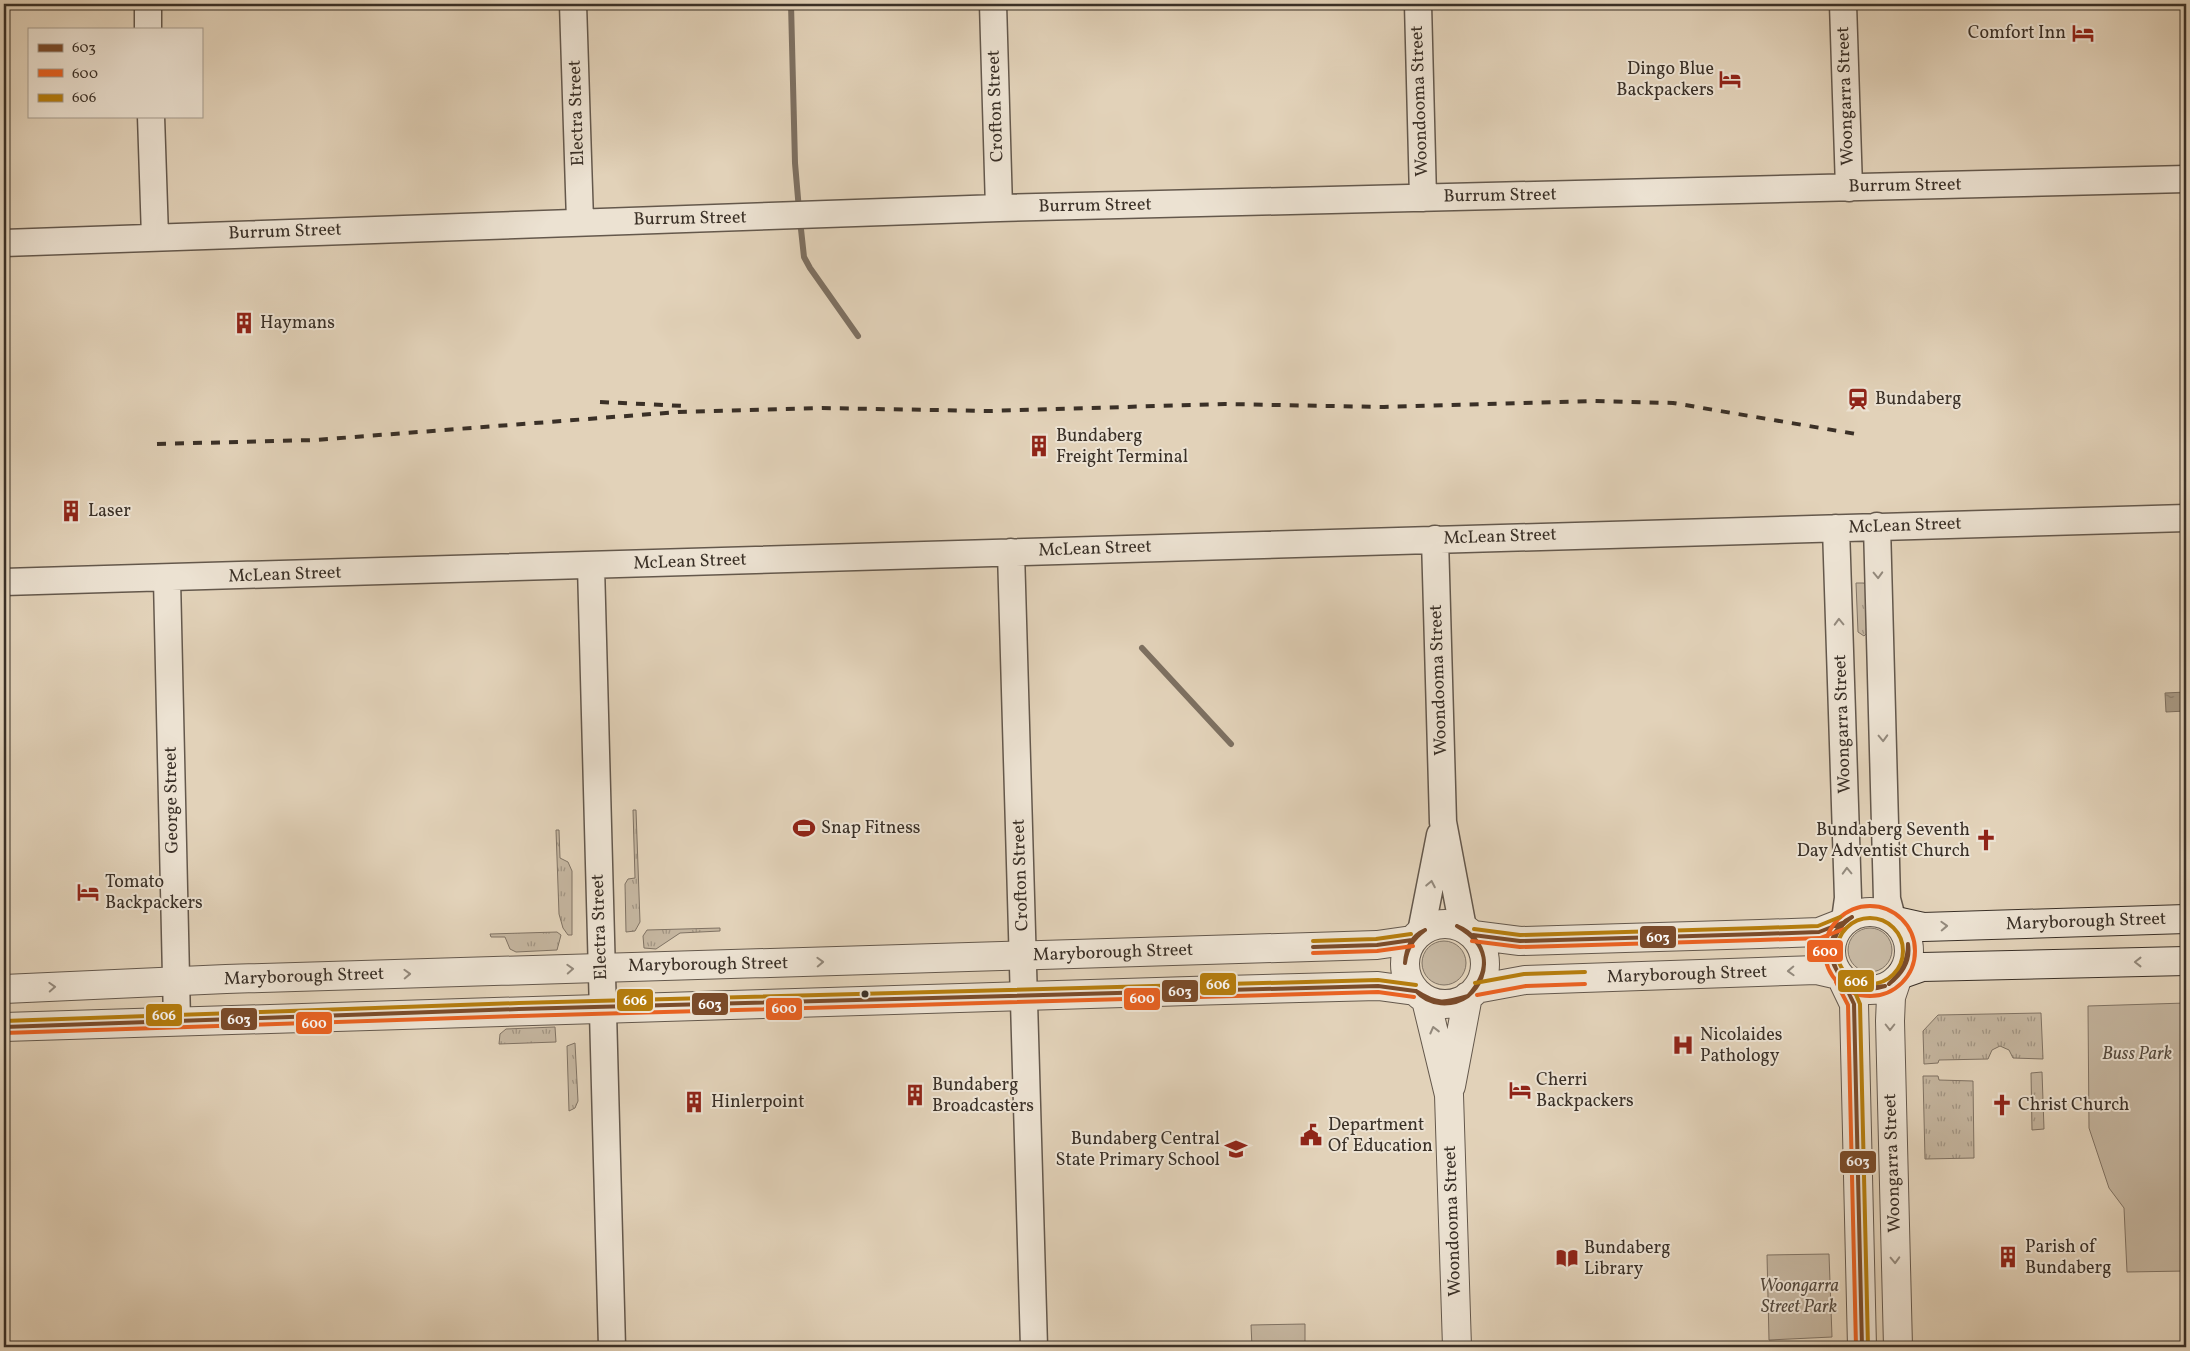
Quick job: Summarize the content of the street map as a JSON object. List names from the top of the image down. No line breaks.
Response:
{"streets":{"street":["Woongarra Street","Woondooma Street","Crofton Street","Electra Street","Burrum Street","McLean Street","George Street","Maryborough Street"]},"crossings":[["Woongarra Street","Burrum Street"],["Woongarra Street","McLean Street"],["Woongarra Street","Maryborough Street"],["Woondooma Street","Burrum Street"],["Woondooma Street","McLean Street"],["Woondooma Street","Maryborough Street"],["Crofton Street","Burrum Street"],["Crofton Street","McLean Street"],["Crofton Street","Maryborough Street"],["Electra Street","Burrum Street"],["Electra Street","McLean Street"],["Electra Street","Maryborough Street"],["McLean Street","George Street"],["George Street","Maryborough Street"]],"parks":["Buss Park","Woongarra Street Park"],"places":{"hotel":["Comfort Inn","Dingo Blue Backpackers","Tomato Backpackers","Cherri Backpackers"],"building":["Haymans","Bundaberg Freight Terminal","Laser","Bundaberg Broadcasters","Hinlerpoint","Parish of Bundaberg"],"station":["Bundaberg"],"sports":["Snap Fitness"],"church":["Bundaberg Seventh Day Adventist Church","Christ Church"],"hospital":["Nicolaides Pathology"],"public building":["Department Of Education"],"school or university":["Bundaberg Central State Primary School"],"library":["Bundaberg Library"]},"lines":["transit line 600","transit line 603","transit line 606"],"legend":["603","600","606"]}
